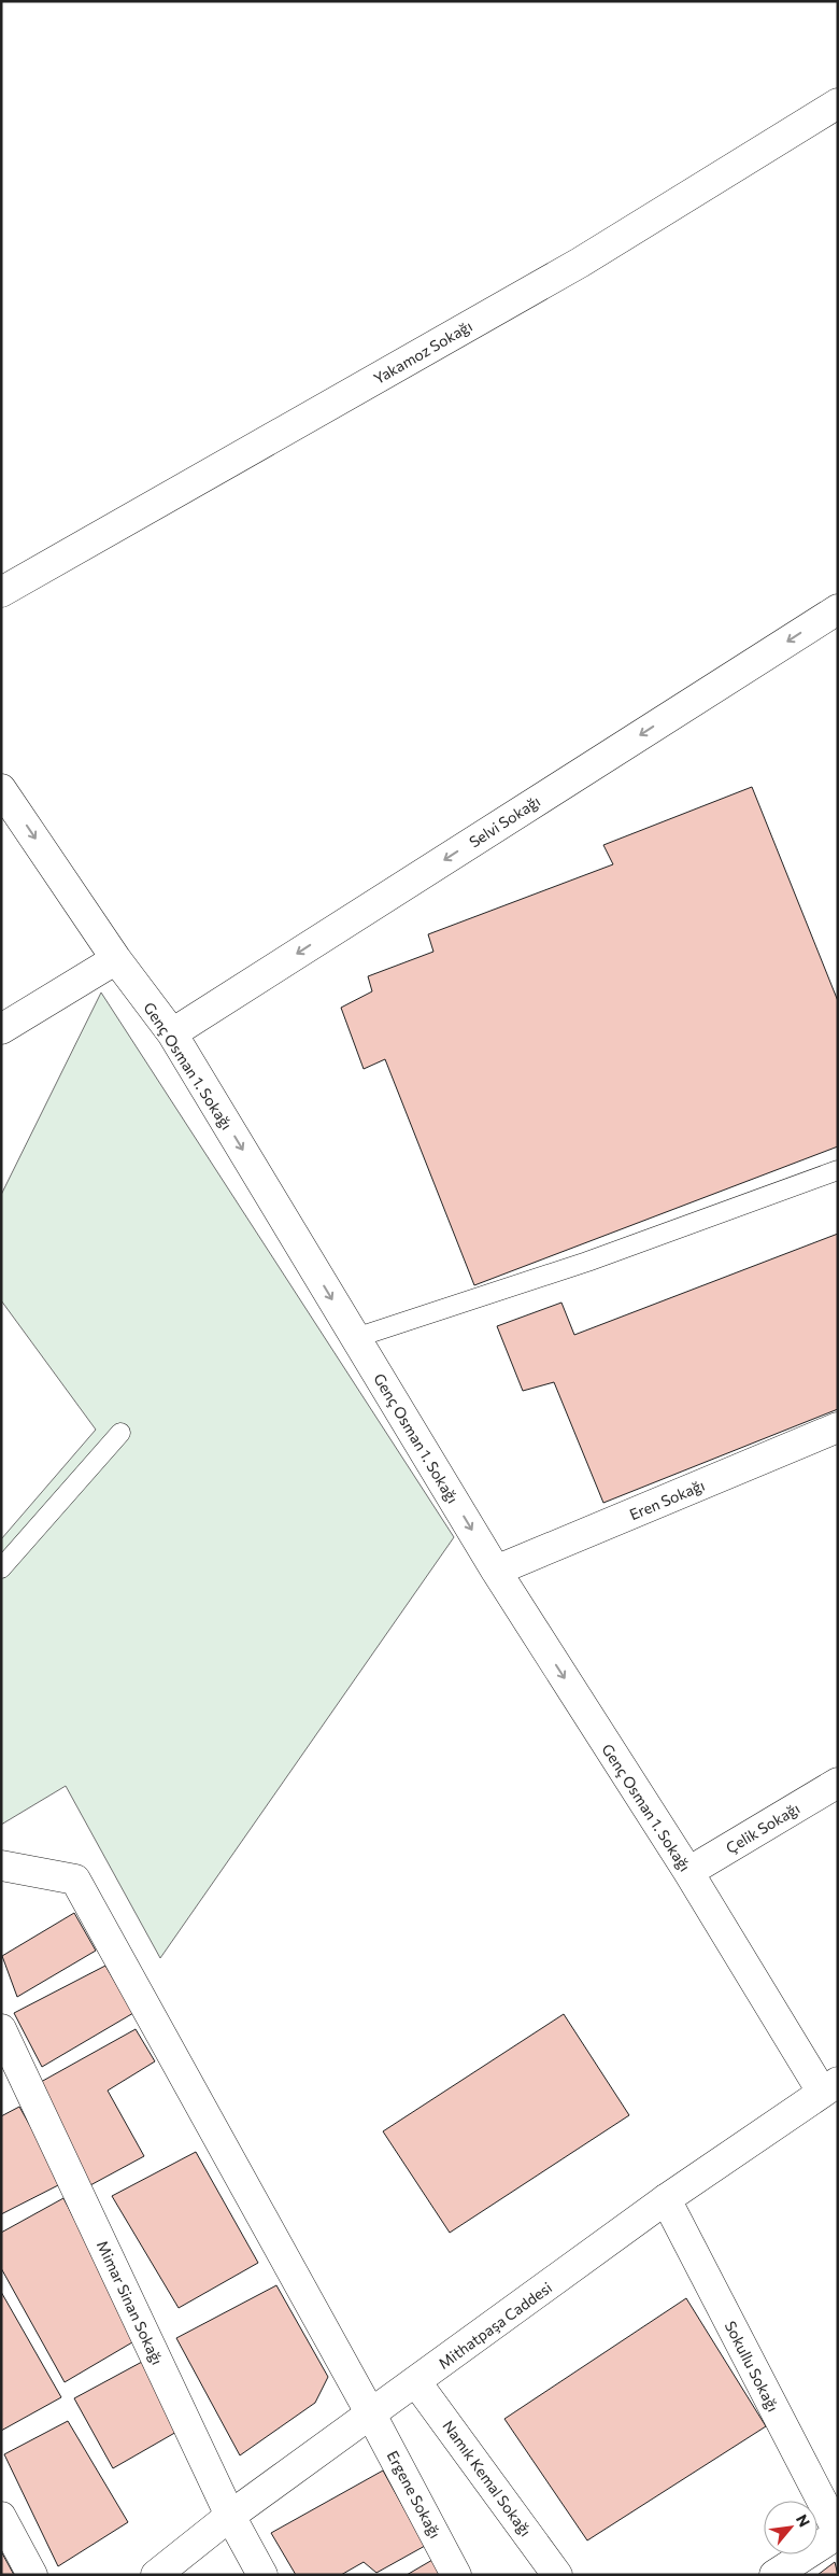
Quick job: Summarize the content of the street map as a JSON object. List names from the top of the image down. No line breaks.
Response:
{"streets":{"street":["Yakamoz Sokağı","Selvi Sokağı","Genç Osman 1. Sokağı","Eren Sokağı","Çelik Sokağı","Mimar Sinan Sokağı","Mithatpaşa Caddesi","Sokullu Sokağı","Namık Kemal Sokağı","Ergene Sokağı"]},"crossings":[["Selvi Sokağı","Genç Osman 1. Sokağı"],["Genç Osman 1. Sokağı","Eren Sokağı"],["Genç Osman 1. Sokağı","Çelik Sokağı"],["Genç Osman 1. Sokağı","Mithatpaşa Caddesi"],["Mimar Sinan Sokağı","Mithatpaşa Caddesi"],["Mithatpaşa Caddesi","Sokullu Sokağı"],["Mithatpaşa Caddesi","Namık Kemal Sokağı"],["Mithatpaşa Caddesi","Ergene Sokağı"]],"one_way":["Selvi Sokağı","Genç Osman 1. Sokağı"],"north":"top right"}
